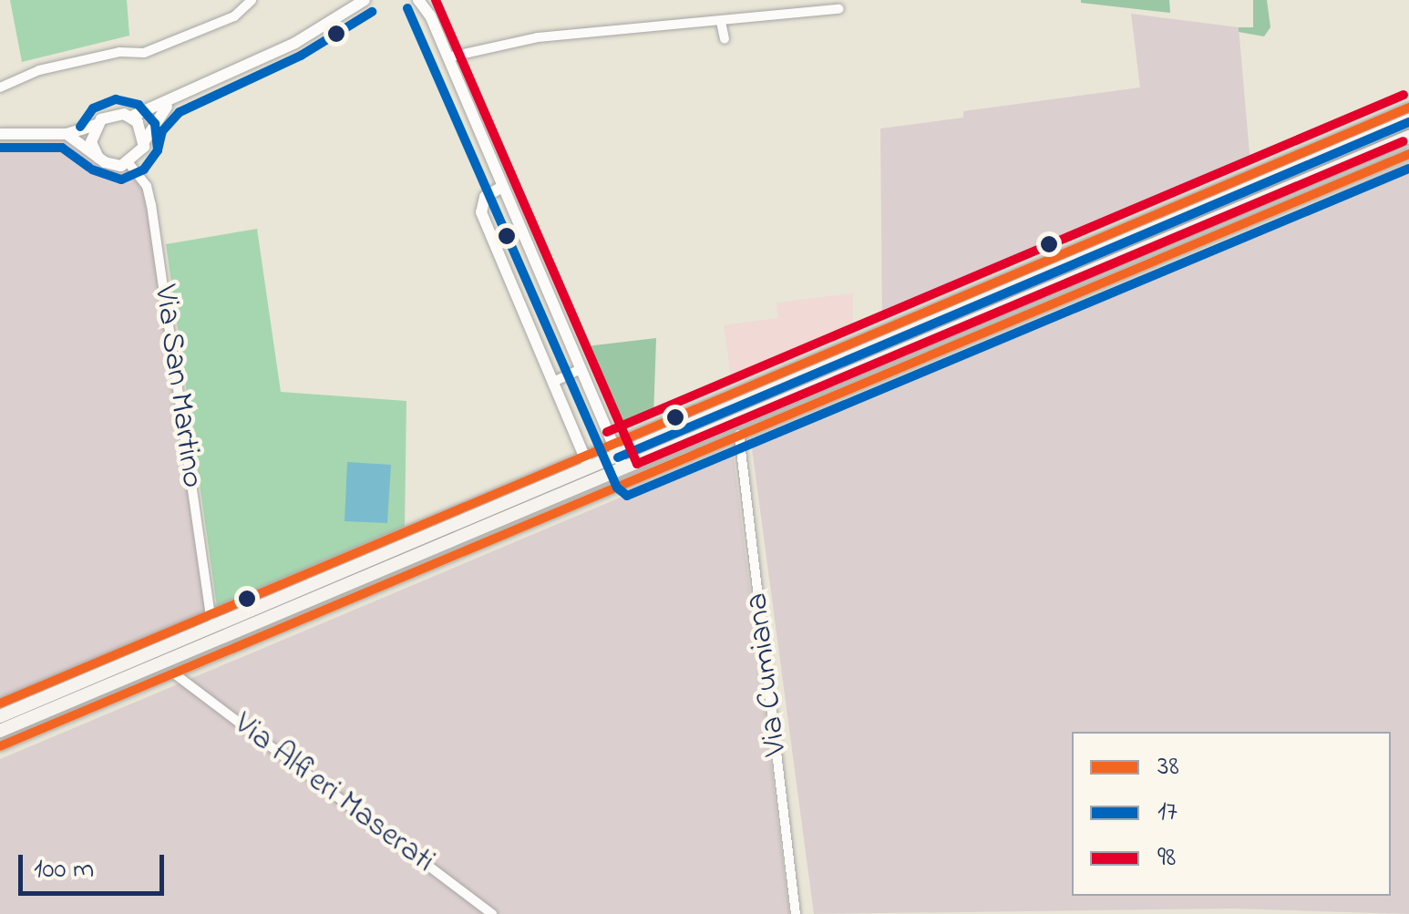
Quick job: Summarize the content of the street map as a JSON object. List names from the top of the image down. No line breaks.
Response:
{"streets":{"street":["Via San Martino","Via Cumiana","Via Alfieri Maserati"]},"lines":["transit line 98","transit line 17","transit line 38"],"legend":["38","17","98"],"scale_bar":"100 m"}
